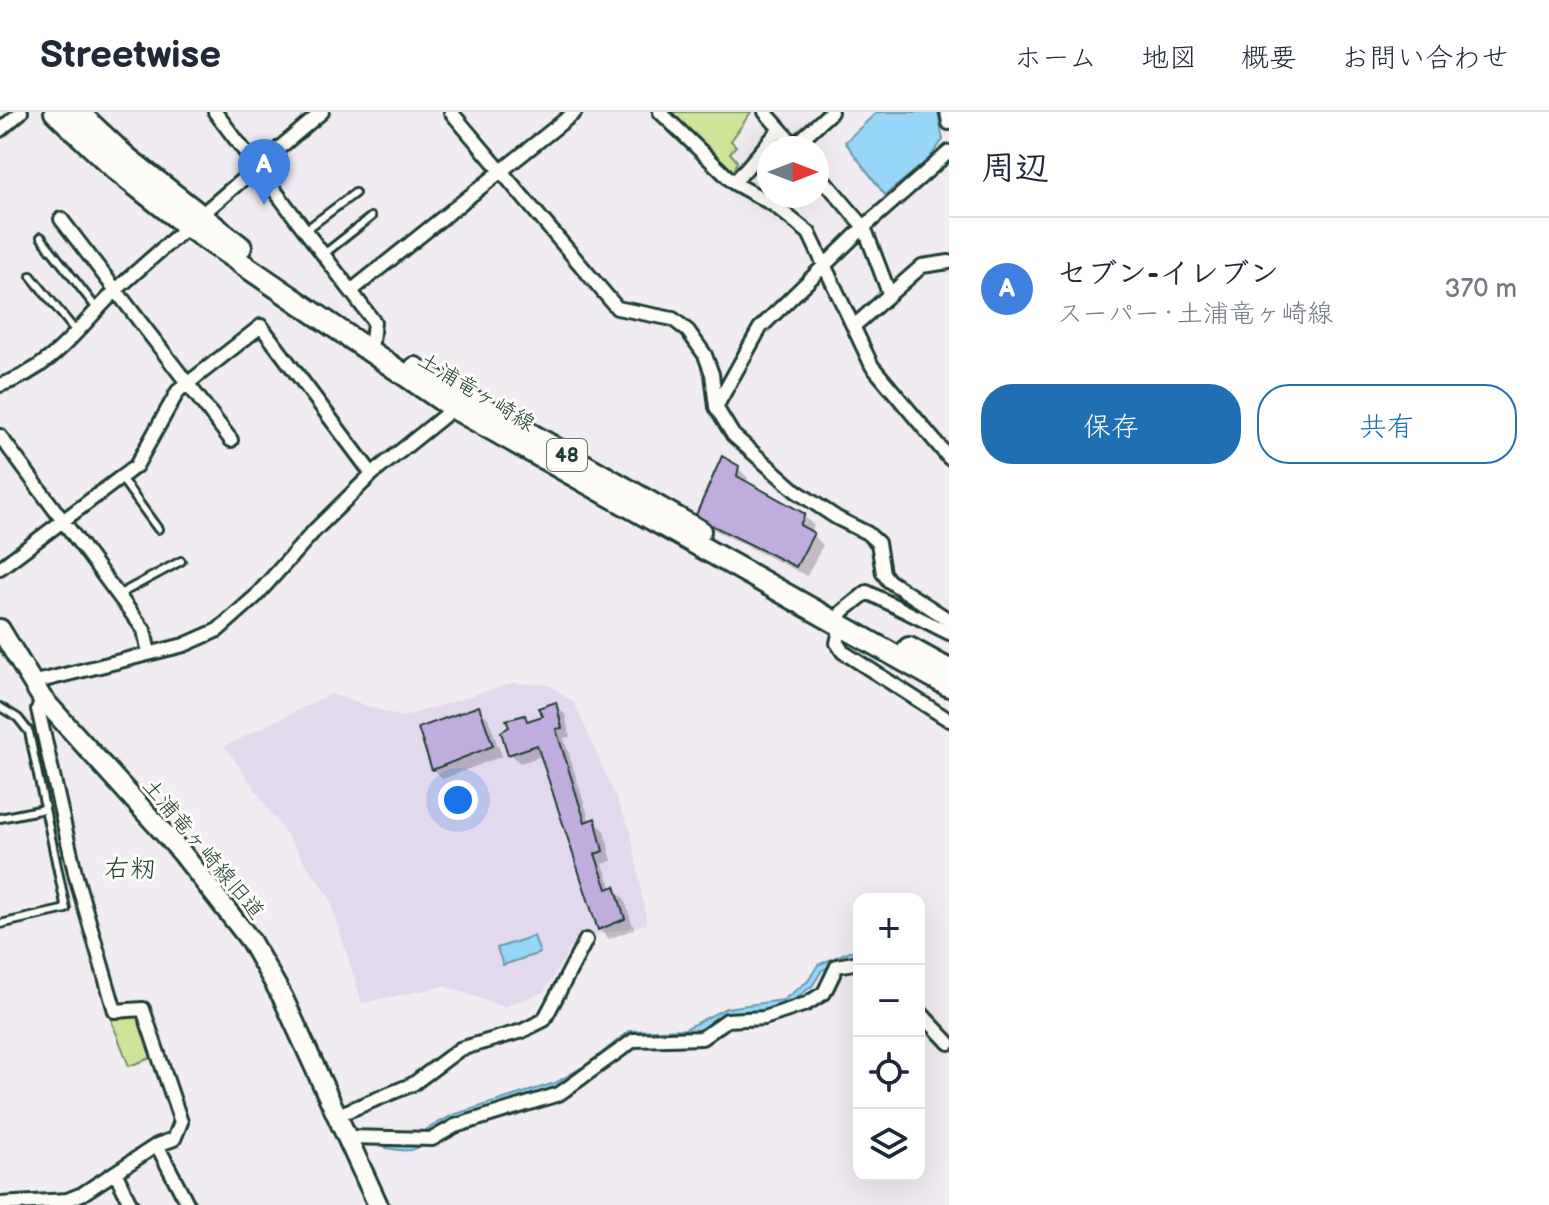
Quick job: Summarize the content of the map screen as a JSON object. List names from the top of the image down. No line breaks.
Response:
{"streets":{"main road":["土浦竜ヶ崎線","48"],"street":["土浦竜ヶ崎線旧道"]},"districts":["右籾"],"north":"right","page":{"header":"Streetwise","nav":["ホーム","地図","概要","お問い合わせ"],"heading":"周辺","pins":"A","list":[{"mark":"A","name":"セブン-イレブン","note":"スーパー · 土浦竜ヶ崎線","value":"370 m"}],"buttons":["保存","共有"],"map_buttons":["+","−"]}}
